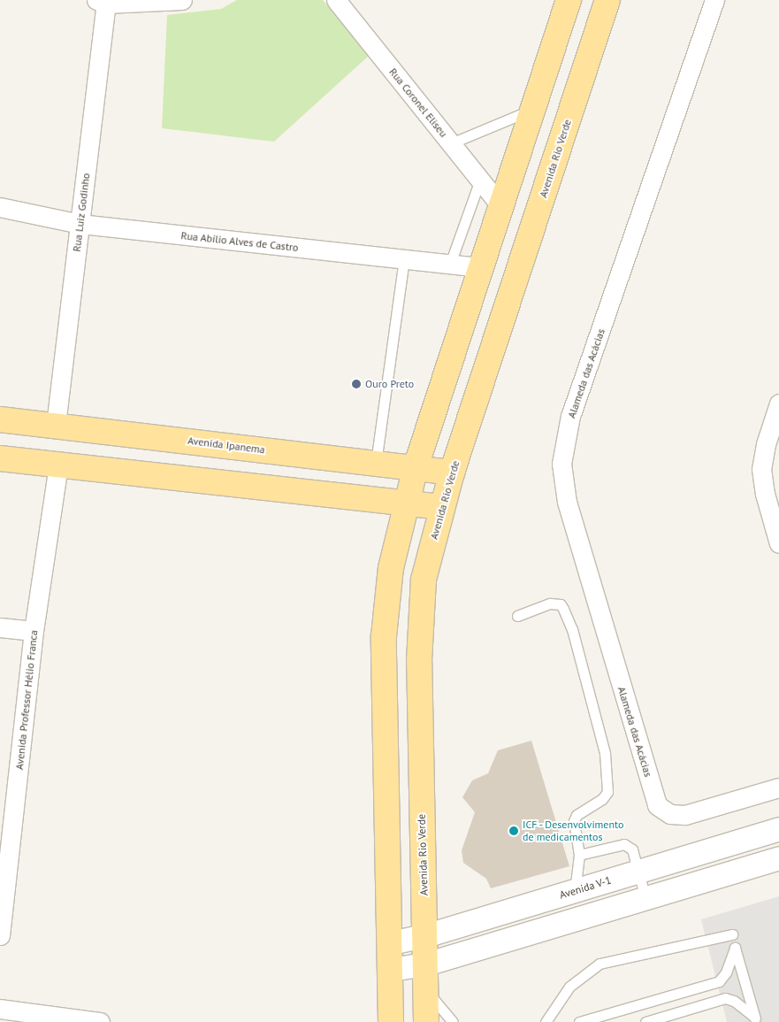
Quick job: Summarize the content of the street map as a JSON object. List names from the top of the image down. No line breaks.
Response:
{"streets":{"main road":["Avenida Rio Verde","Avenida Ipanema"],"street":["Rua Coronel Eliseu","Rua Luiz Godinho","Rua Abílio Alves de Castro","Alameda das Acácias","Avenida Professor Hélio Franca","Avenida V-1"]},"crossings":[["Avenida Rio Verde","Avenida Ipanema"],["Avenida Rio Verde","Avenida V-1"],["Rua Luiz Godinho","Rua Abílio Alves de Castro"],["Rua Luiz Godinho","Avenida Ipanema"]],"places":["Ouro Preto","ICF - Desenvolvimento de medicamentos"]}
